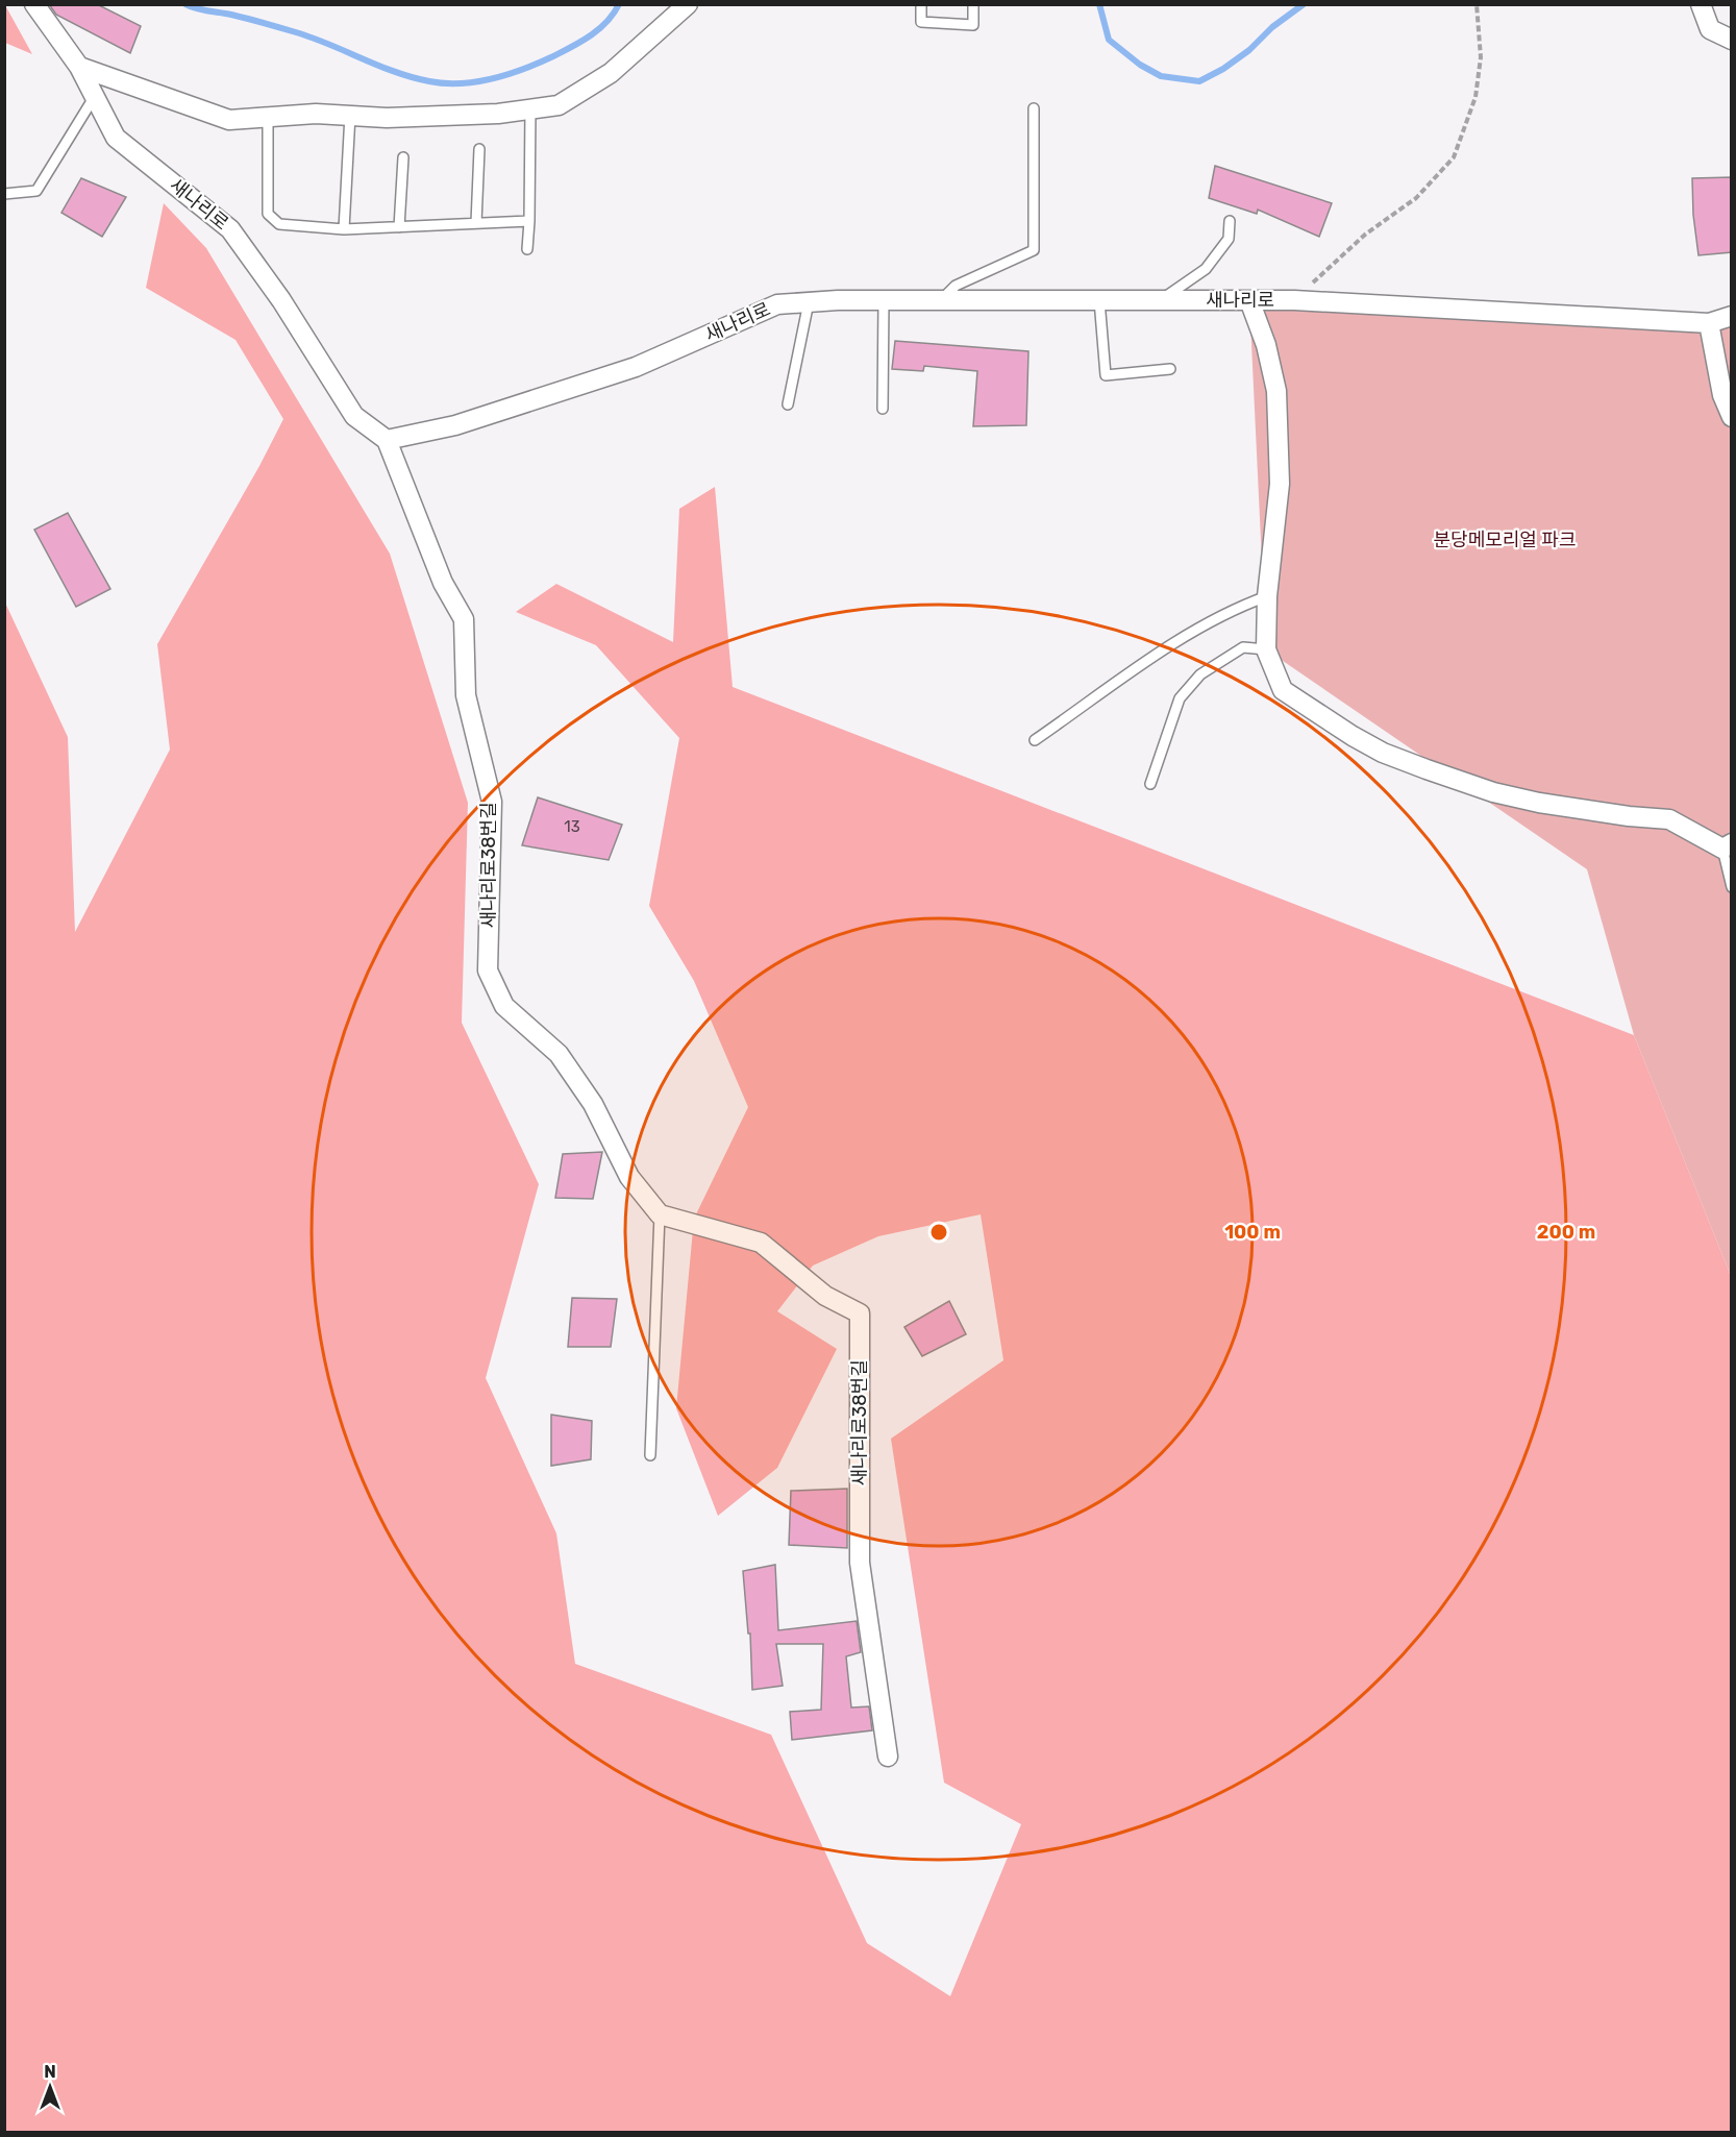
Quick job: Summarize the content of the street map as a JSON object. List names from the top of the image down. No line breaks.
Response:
{"streets":{"street":["새나리로","새나리로38번길"]},"crossings":[["새나리로","새나리로38번길"]],"parks":["분당메모리얼 파크"],"house_numbers":["13"],"north":"top","rings":["100 m","200 m"]}
